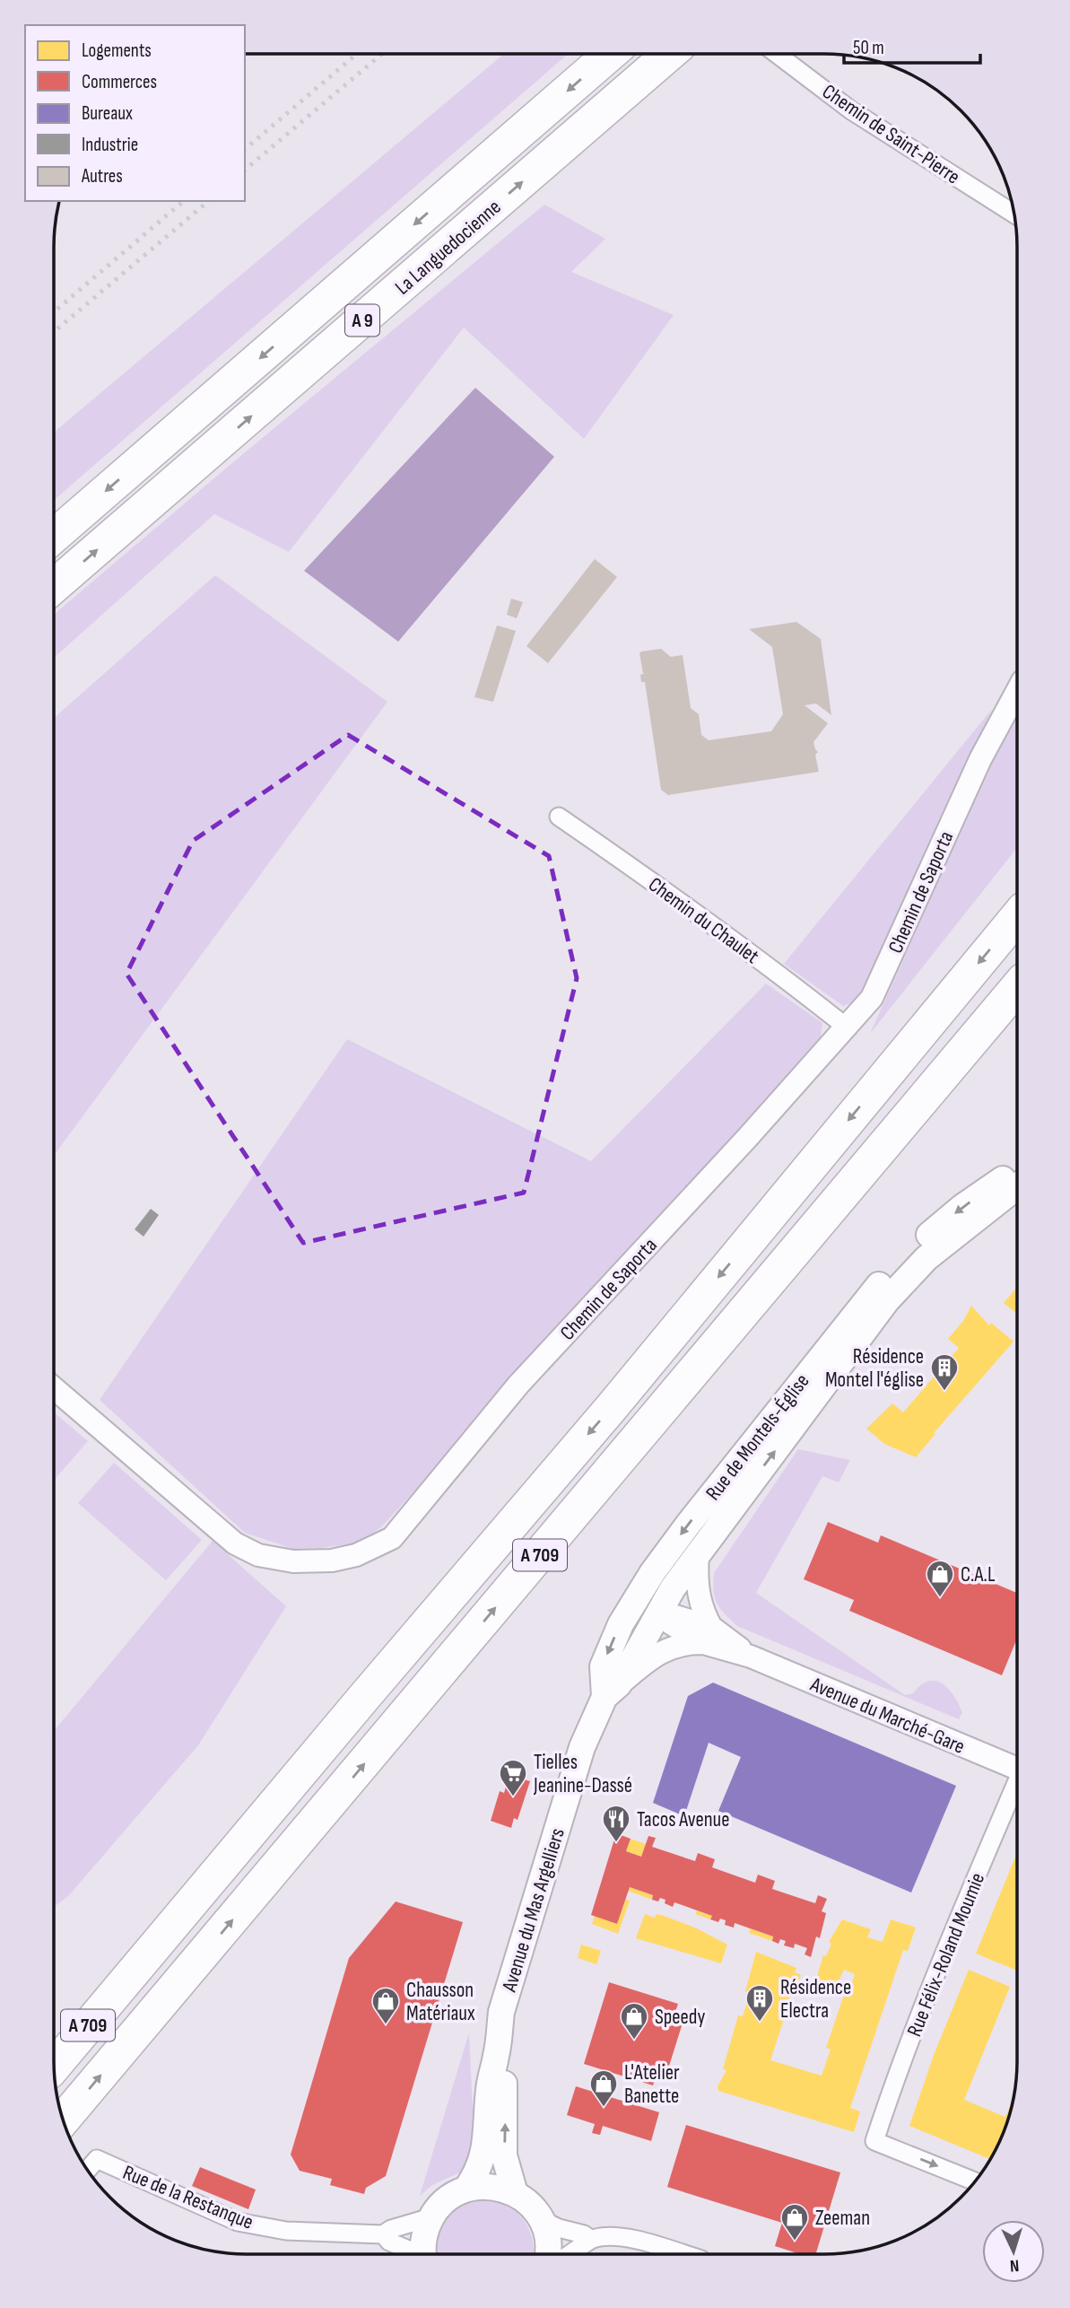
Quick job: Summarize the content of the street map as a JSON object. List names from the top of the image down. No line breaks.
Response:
{"streets":{"highway":["La Languedocienne","A 9","A 709"],"main road":["Rue de Montels-Église","Avenue du Mas Argelliers"],"street":["Chemin de Saint-Pierre","Chemin de Saporta","Chemin du Chaulet","Avenue du Marché-Gare","Rue Félix-Roland Moumie","Rue de la Restanque"]},"crossings":[["Chemin de Saporta","Chemin du Chaulet"],["Rue de Montels-Église","Avenue du Marché-Gare"],["Rue de Montels-Église","Avenue du Mas Argelliers"],["Avenue du Marché-Gare","Avenue du Mas Argelliers"]],"one_way":["Rue Félix-Roland Moumie"],"places":{"building":["Résidence Montel l'église","Résidence Electra"],"shop":["C.A.L","Chausson Matériaux","Speedy","L'Atelier Banette","Zeeman"],"supermarket":["Tielles Jeanine-Dassé"],"restaurant":["Tacos Avenue"]},"legend":["Logements","Commerces","Bureaux","Industrie","Autres"],"scale_bar":"50 m","north":"bottom"}
